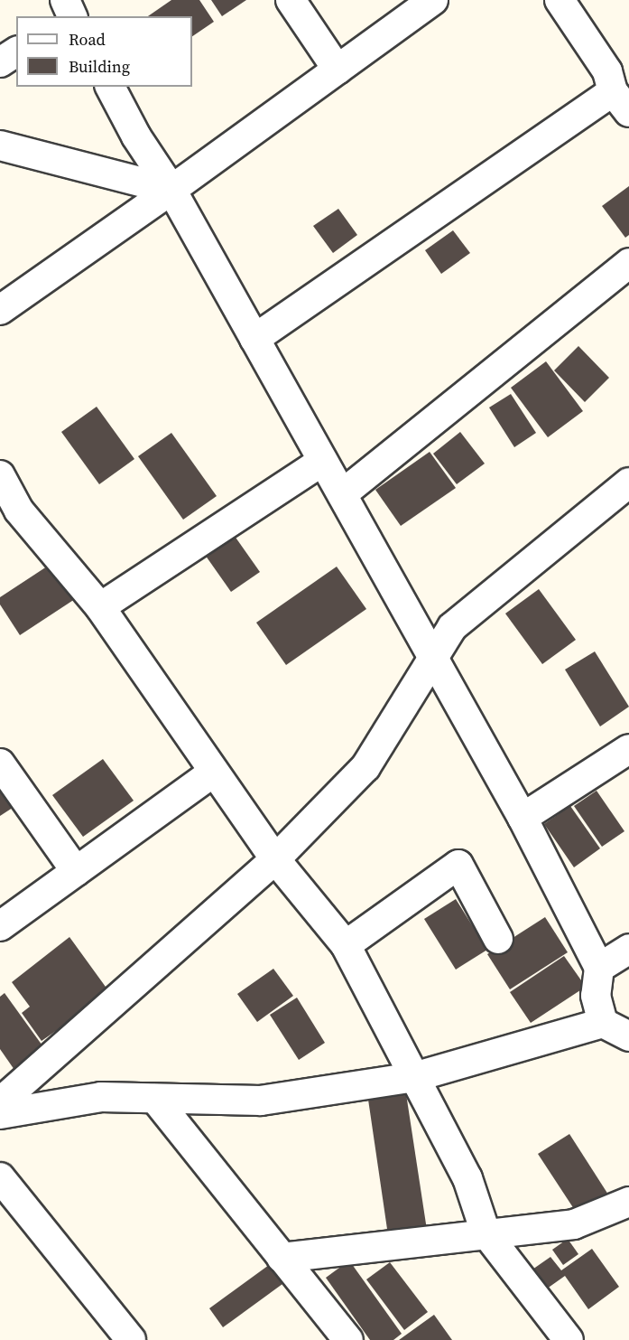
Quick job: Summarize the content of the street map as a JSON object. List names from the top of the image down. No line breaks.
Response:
{"legend":["Road","Building"]}
